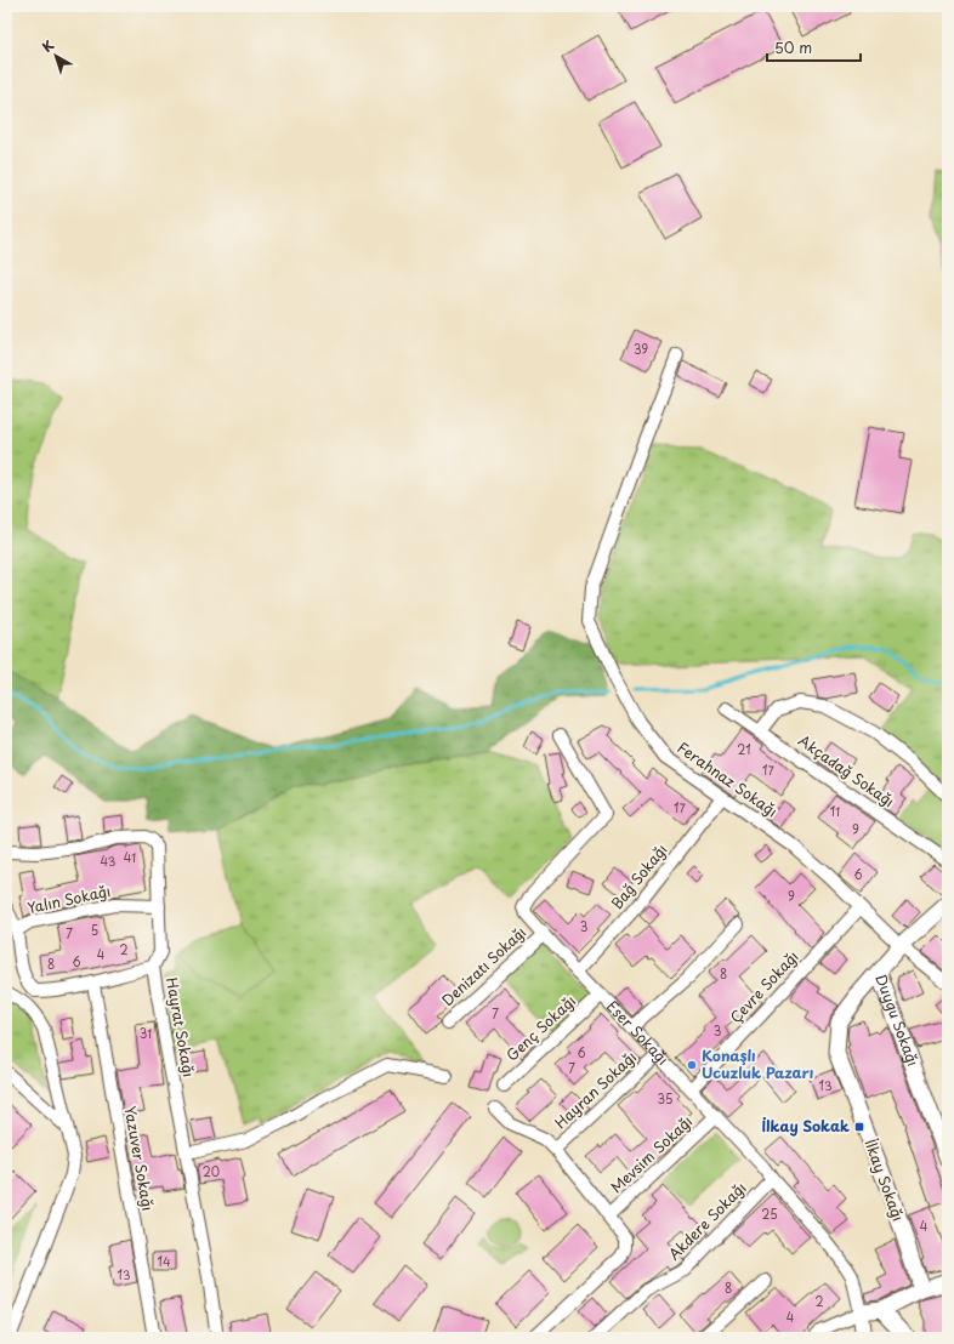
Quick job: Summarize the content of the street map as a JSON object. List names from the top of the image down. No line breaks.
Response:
{"streets":{"street":["Akçadağ Sokağı","Ferahnaz Sokağı","Bağ Sokağı","Yalın Sokağı","Denizatı Sokağı","Çevre Sokağı","Duygu Sokağı","Hayrat Sokağı","Genç Sokağı","Eser Sokağı","Hayran Sokağı","Mevsim Sokağı","Yazuver Sokağı","İlkay Sokağı","Akdere Sokağı"]},"crossings":[["Ferahnaz Sokağı","Bağ Sokağı"],["Ferahnaz Sokağı","Çevre Sokağı"],["Ferahnaz Sokağı","Duygu Sokağı"],["Bağ Sokağı","Eser Sokağı"],["Yalın Sokağı","Hayrat Sokağı"],["Denizatı Sokağı","Eser Sokağı"],["Çevre Sokağı","Eser Sokağı"],["Duygu Sokağı","İlkay Sokağı"],["Genç Sokağı","Eser Sokağı"],["Eser Sokağı","Hayran Sokağı"],["Eser Sokağı","Mevsim Sokağı"],["Eser Sokağı","Akdere Sokağı"]],"places":{"other":["Konaşlı Ucuzluk Pazarı"],"transit":["İlkay Sokak"]},"house_numbers":["39","21","17","17","11","9","41","43","6","9","3","5","7","2","4","6","8","8","7","3","31","6","7","13","35","20","25","4","14","13","8","2","4"],"scale_bar":"50 m","north":"top left"}
